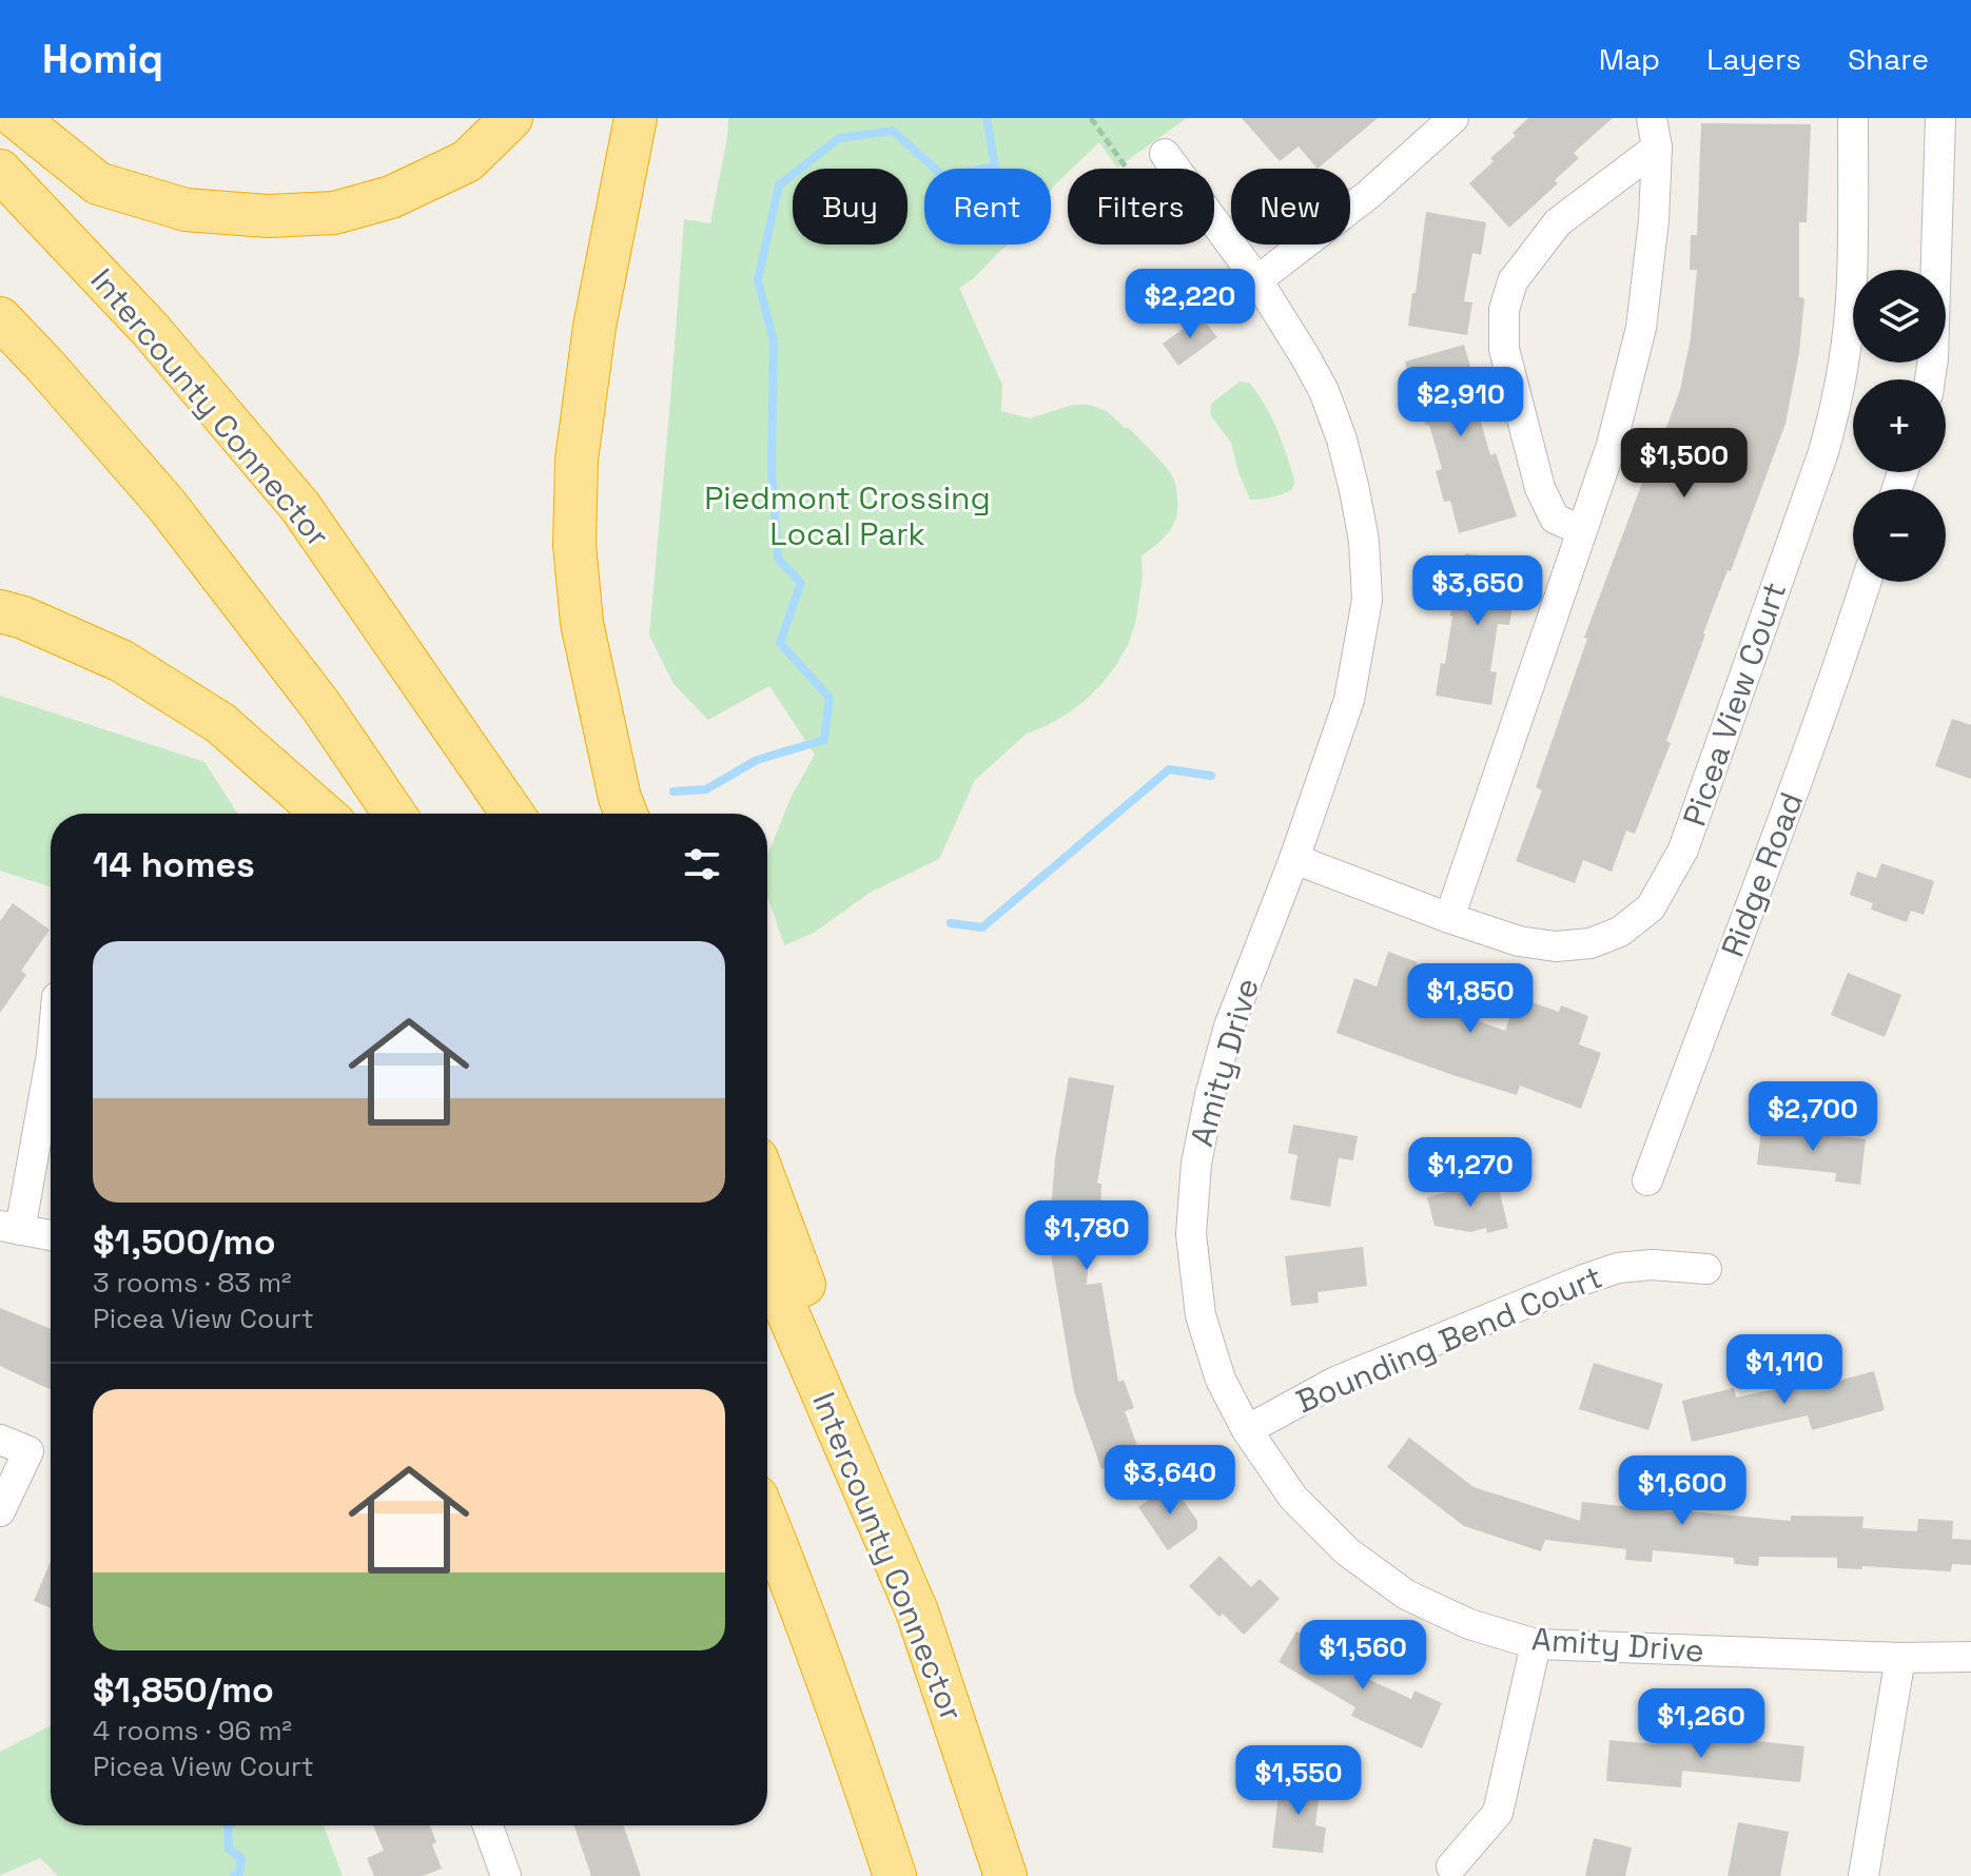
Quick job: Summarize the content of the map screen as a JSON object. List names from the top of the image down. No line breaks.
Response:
{"streets":{"highway":["Intercounty Connector"],"street":["Picea View Court","Ridge Road","Amity Drive","Bounding Bend Court"]},"crossings":[["Picea View Court","Amity Drive"],["Amity Drive","Bounding Bend Court"]],"parks":["Piedmont Crossing Local Park"],"page":{"header":"Homiq","nav":["Map","Layers","Share"],"chip":["Buy","Rent","Filters","New"],"price":["$2,220","$2,910","$1,500","$3,650","$1,850","$2,700","$1,270","$1,780","$1,110","$3,640","$1,600","$1,560","$1,260","$1,550"],"map_buttons":["+","−"],"heading":"14 homes","list":[{"name":"$1,500/mo","note":"3 rooms · 83 m² · Picea View Court"},{"name":"$1,850/mo","note":"4 rooms · 96 m² · Picea View Court"}]}}
